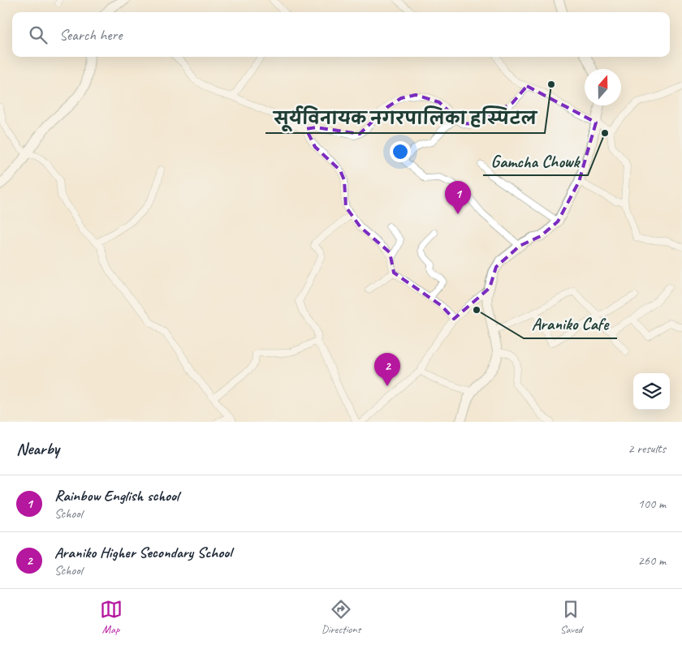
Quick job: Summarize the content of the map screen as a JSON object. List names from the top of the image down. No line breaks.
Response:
{"places":["सूर्यविनायक नगरपालिका हस्पिटल","Gamcha Chowk","Araniko Cafe"],"north":"top","page":{"search":"Search here","pins":["1","2"],"heading":["Nearby","2 results"],"list":[{"mark":"1","name":"Rainbow English school","note":"School","value":"100 m"},{"mark":"2","name":"Araniko Higher Secondary School","note":"School","value":"260 m"}],"nav":["Map","Directions","Saved"]}}
